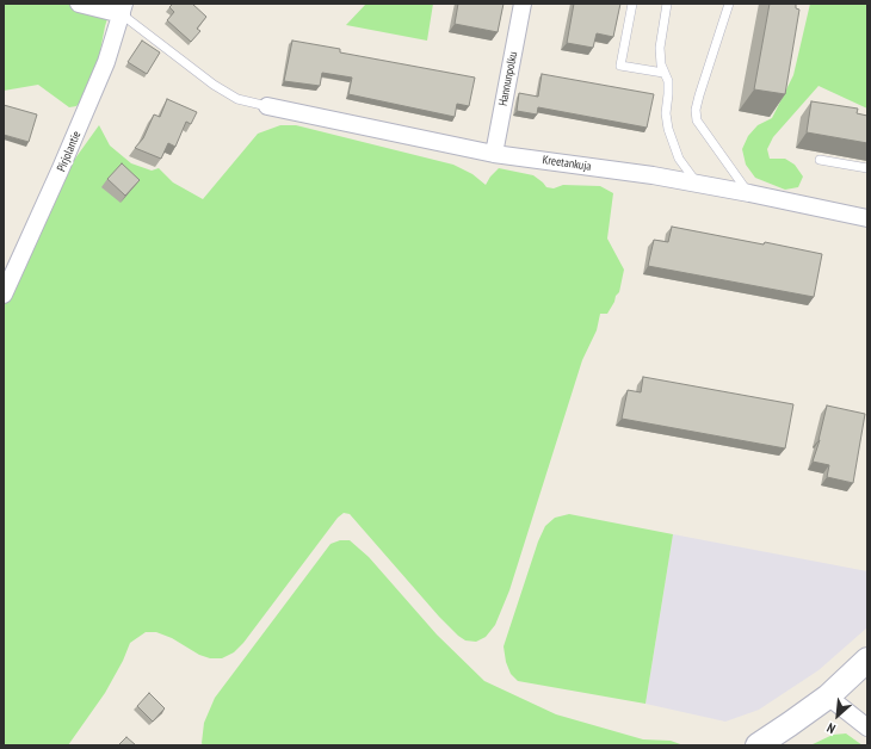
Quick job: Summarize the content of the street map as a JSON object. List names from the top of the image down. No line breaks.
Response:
{"streets":{"street":["Hannunpolku","Pirjolantie","Kreetankuja"]},"crossings":[["Hannunpolku","Kreetankuja"]],"north":"bottom left"}
